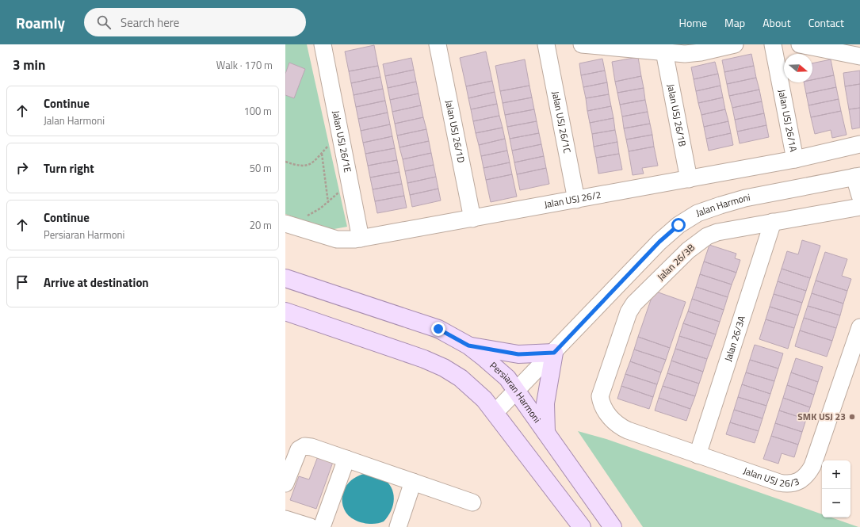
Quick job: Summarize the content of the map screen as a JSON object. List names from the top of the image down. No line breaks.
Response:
{"streets":{"main road":["Persiaran Harmoni"],"street":["Jalan USJ 26/1B","Jalan USJ 26/1A","Jalan USJ 26/1C","Jalan USJ 26/1D","Jalan USJ 26/1E","Jalan USJ 26/2","Jalan Harmoni","Jalan 26/3B","Jalan 26/3A","Jalan USJ 26/3"]},"crossings":[["Jalan USJ 26/1B","Jalan USJ 26/2"],["Jalan USJ 26/1A","Jalan USJ 26/2"],["Jalan USJ 26/1C","Jalan USJ 26/2"],["Jalan USJ 26/1D","Jalan USJ 26/2"],["Jalan USJ 26/1E","Jalan USJ 26/2"],["Jalan Harmoni","Persiaran Harmoni"],["Jalan 26/3B","Jalan 26/3A"],["Jalan 26/3B","Jalan USJ 26/3"],["Jalan 26/3A","Jalan USJ 26/3"]],"places":["SMK USJ 23"],"north":"right","page":{"header":"Roamly","search":"Search here","nav":["Home","Map","About","Contact"],"heading":["3 min","Walk · 170 m"],"list":[["Continue","Jalan Harmoni","100 m"],["Turn right","50 m"],["Continue","Persiaran Harmoni","20 m"],"Arrive at destination"],"map_buttons":["+","−"]}}
